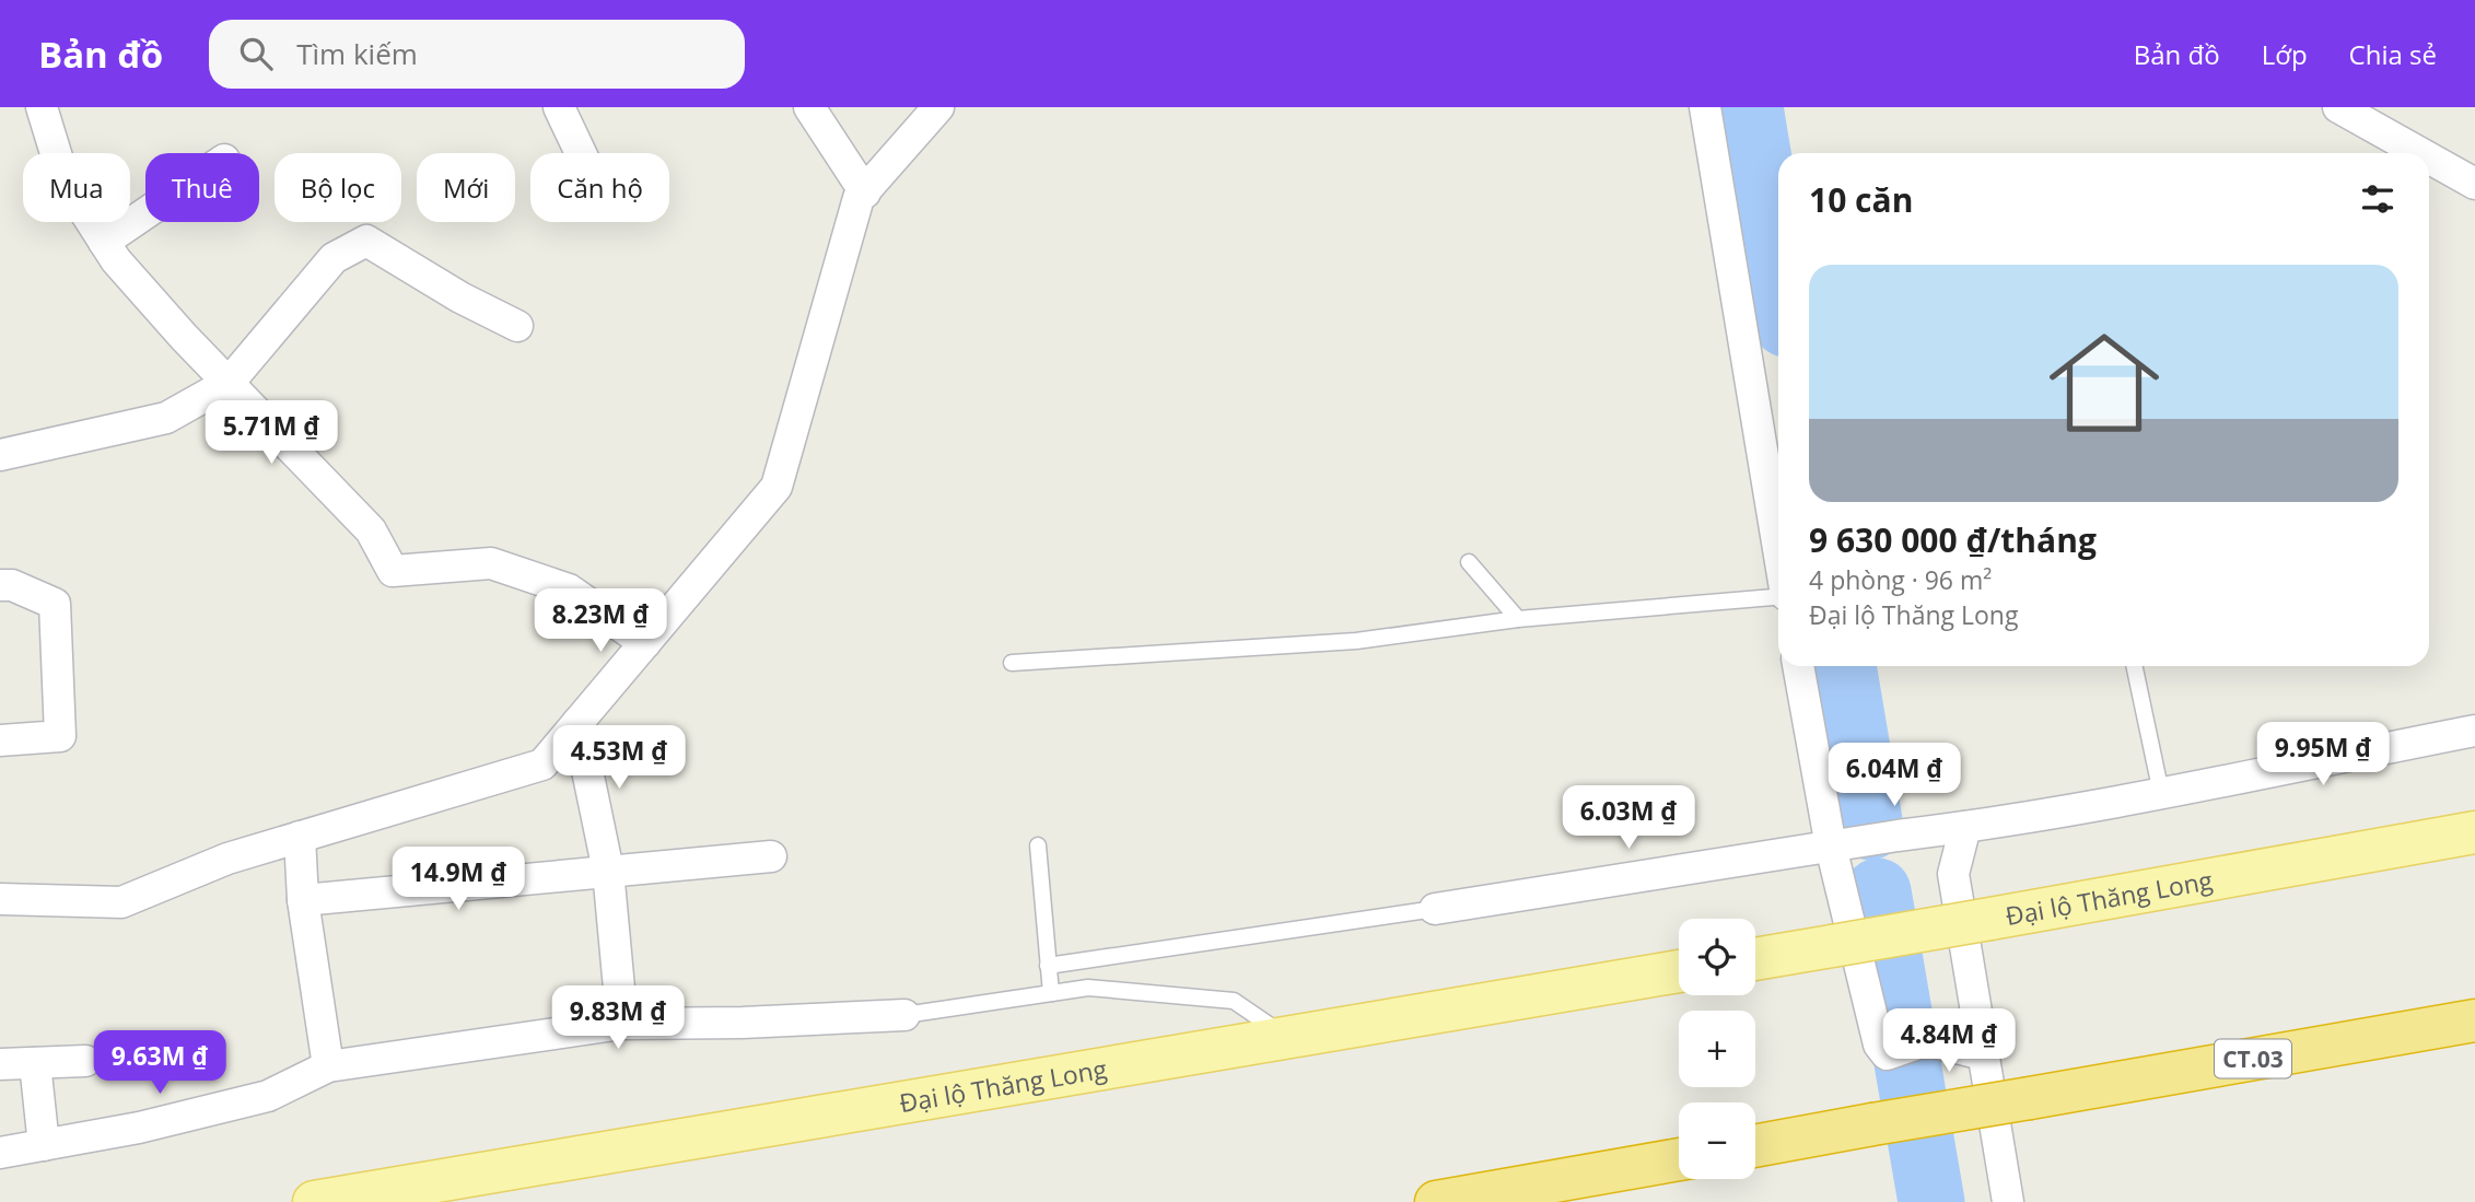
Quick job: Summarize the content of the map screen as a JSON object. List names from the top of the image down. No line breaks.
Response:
{"streets":{"highway":["CT.03"],"main road":["Đại lộ Thăng Long"]},"page":{"header":"Bản đồ","search":"Tìm kiếm","nav":["Bản đồ","Lớp","Chia sẻ"],"chip":["Mua","Thuê","Bộ lọc","Mới","Căn hộ"],"heading":"10 căn","list":[{"name":"9 630 000 ₫/tháng","note":"4 phòng · 96 m² · Đại lộ Thăng Long"}],"price":["5.71M ₫","8.23M ₫","9.95M ₫","4.53M ₫","6.04M ₫","6.03M ₫","14.9M ₫","9.83M ₫","4.84M ₫","9.63M ₫"],"map_buttons":["+","−"]}}
